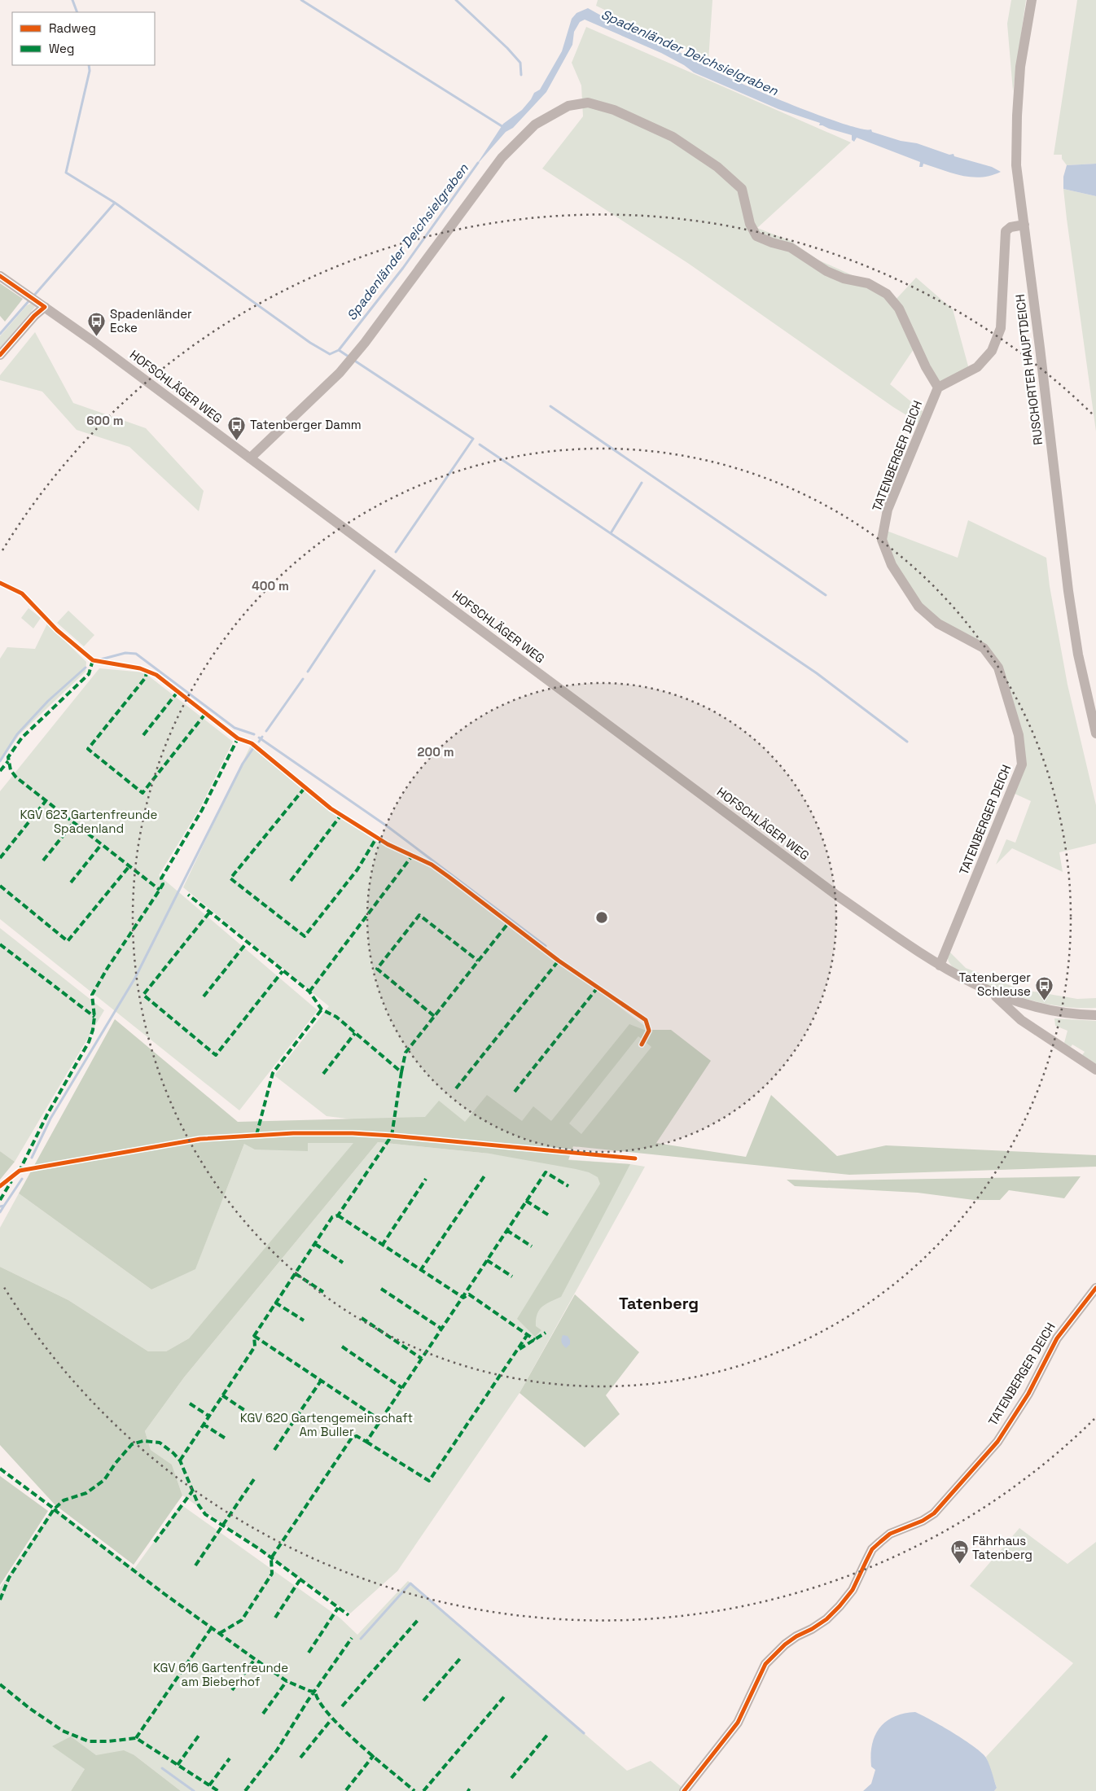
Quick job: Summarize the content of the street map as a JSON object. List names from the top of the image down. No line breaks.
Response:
{"streets":{"street":["RUSCHORTER HAUPTDEICH","HOFSCHLÄGER WEG","TATENBERGER DEICH"]},"crossings":[["HOFSCHLÄGER WEG","TATENBERGER DEICH"]],"districts":["Tatenberg"],"water":["Spadenländer Deichsielgraben"],"parks":["KGV 623 Gartenfreunde Spadenland","KGV 620 Gartengemeinschaft Am Buller","KGV 616 Gartenfreunde am Bieberhof"],"places":{"bus stop":["Spadenländer Ecke","Tatenberger Damm","Tatenberger Schleuse"],"hotel":["Fährhaus Tatenberg"]},"legend":["Radweg","Weg"],"rings":["600 m","400 m","200 m"]}
